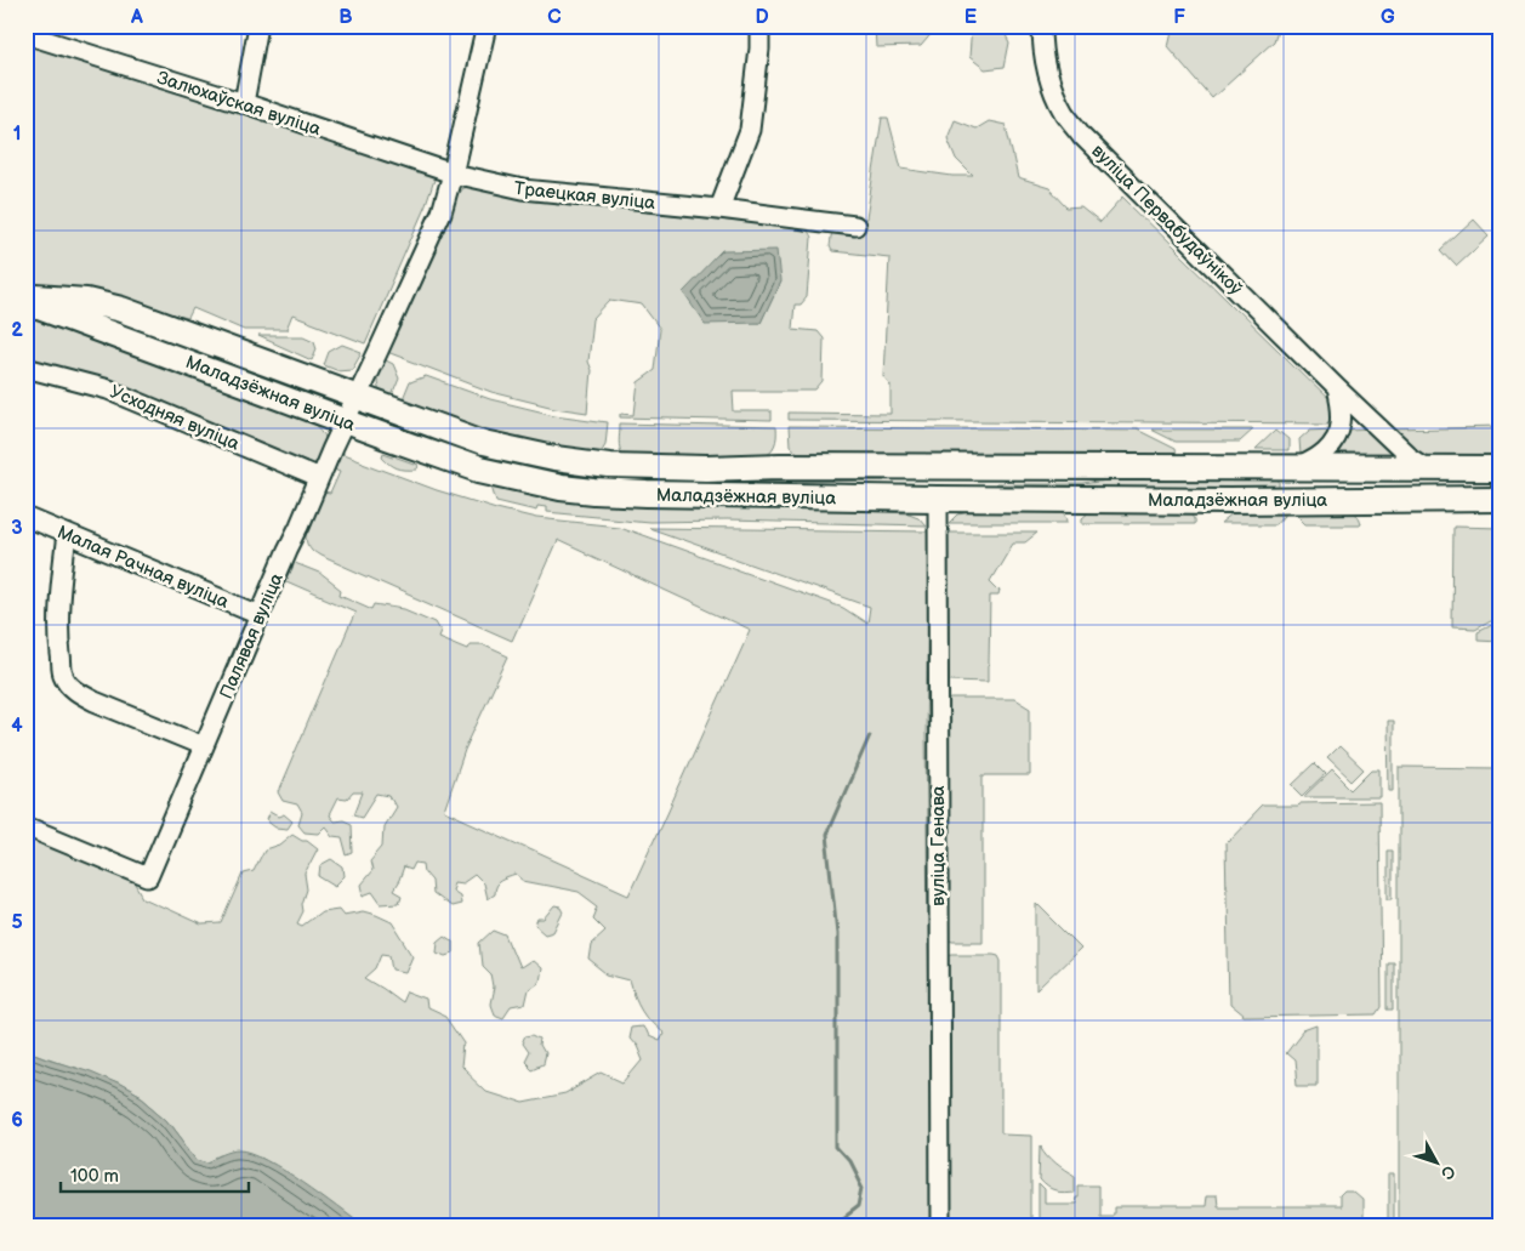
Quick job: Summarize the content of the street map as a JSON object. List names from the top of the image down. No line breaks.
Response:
{"streets":{"main road":["Маладзёжная вуліца","вуліца Генава"],"street":["Залюхаўская вуліца","Траецкая вуліца","вуліца Первабудаўнікоў","Усходняя вуліца","Малая Рачная вуліца","Палявая вуліца"]},"crossings":[["Залюхаўская вуліца","Траецкая вуліца"],["Залюхаўская вуліца","Палявая вуліца"],["Траецкая вуліца","Палявая вуліца"],["вуліца Первабудаўнікоў","Маладзёжная вуліца"],["Маладзёжная вуліца","Палявая вуліца"],["Маладзёжная вуліца","вуліца Генава"],["Усходняя вуліца","Палявая вуліца"],["Малая Рачная вуліца","Палявая вуліца"]],"scale_bar":"100 m","north":"bottom right","grid":{"columns":["A","B","C","D","E","F","G"],"rows":["1","2","3","4","5","6"]}}
